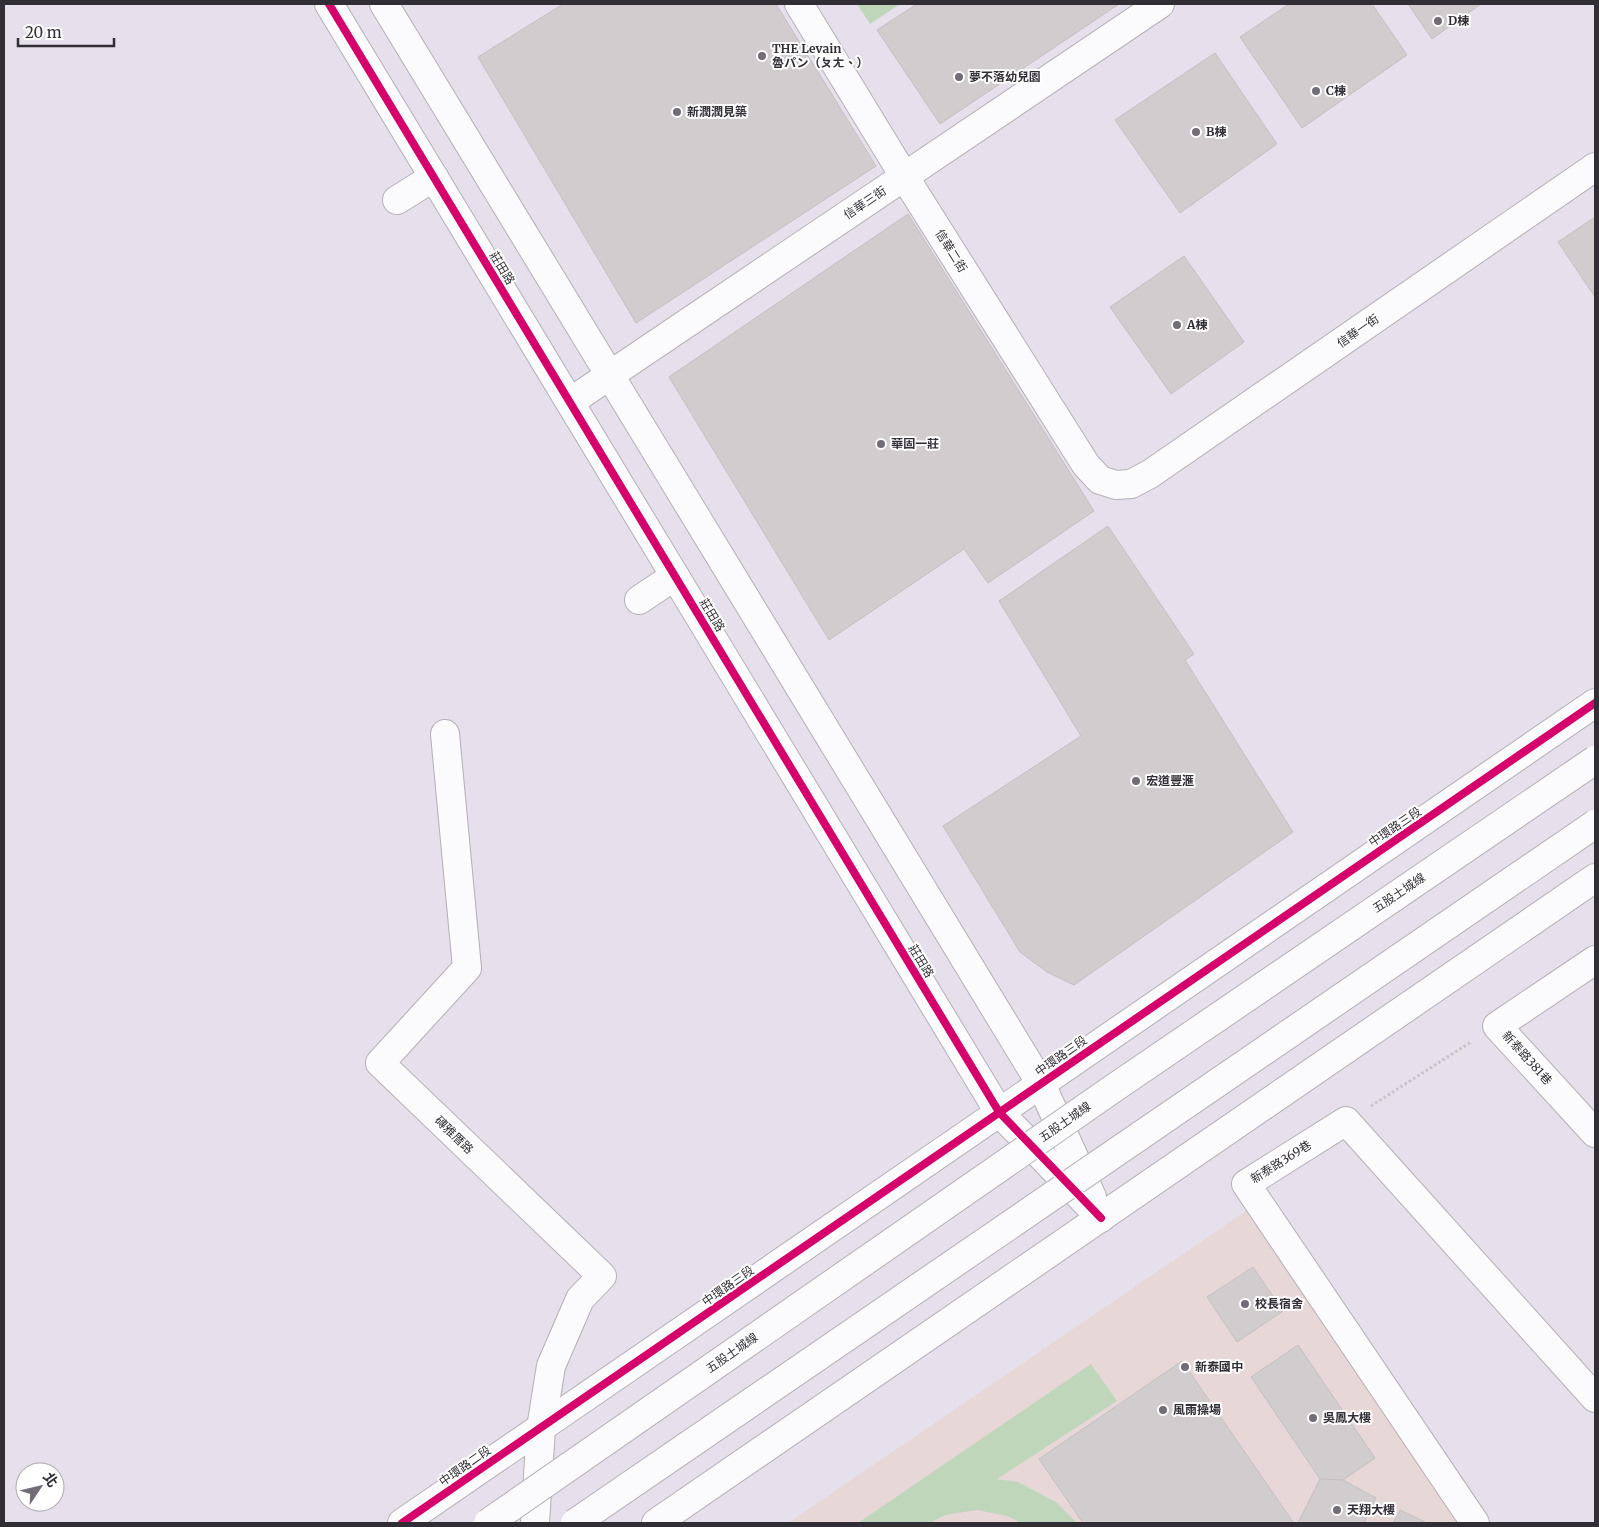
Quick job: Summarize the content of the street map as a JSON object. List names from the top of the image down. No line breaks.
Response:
{"streets":{"main road":["信華三街","信華二街","莊田路","信華一街","中環路三段","五股土城線","新泰路381巷","磚雅厝路","新泰路369巷","中環路二段"]},"crossings":[["信華三街","信華二街"],["信華三街","莊田路"],["信華二街","信華一街"],["莊田路","中環路三段"],["中環路三段","磚雅厝路"],["中環路三段","中環路二段"],["磚雅厝路","中環路二段"]],"places":["D棟","THE Levain 魯パン（ㄆㄤ、）","夢不落幼兒園","C棟","新潤潤見築","B棟","A棟","華固一莊","宏道豐滙","校長宿舍","新泰國中","風雨操場","吳鳳大樓","天翔大樓"],"scale_bar":"20 m","north":"top right"}
